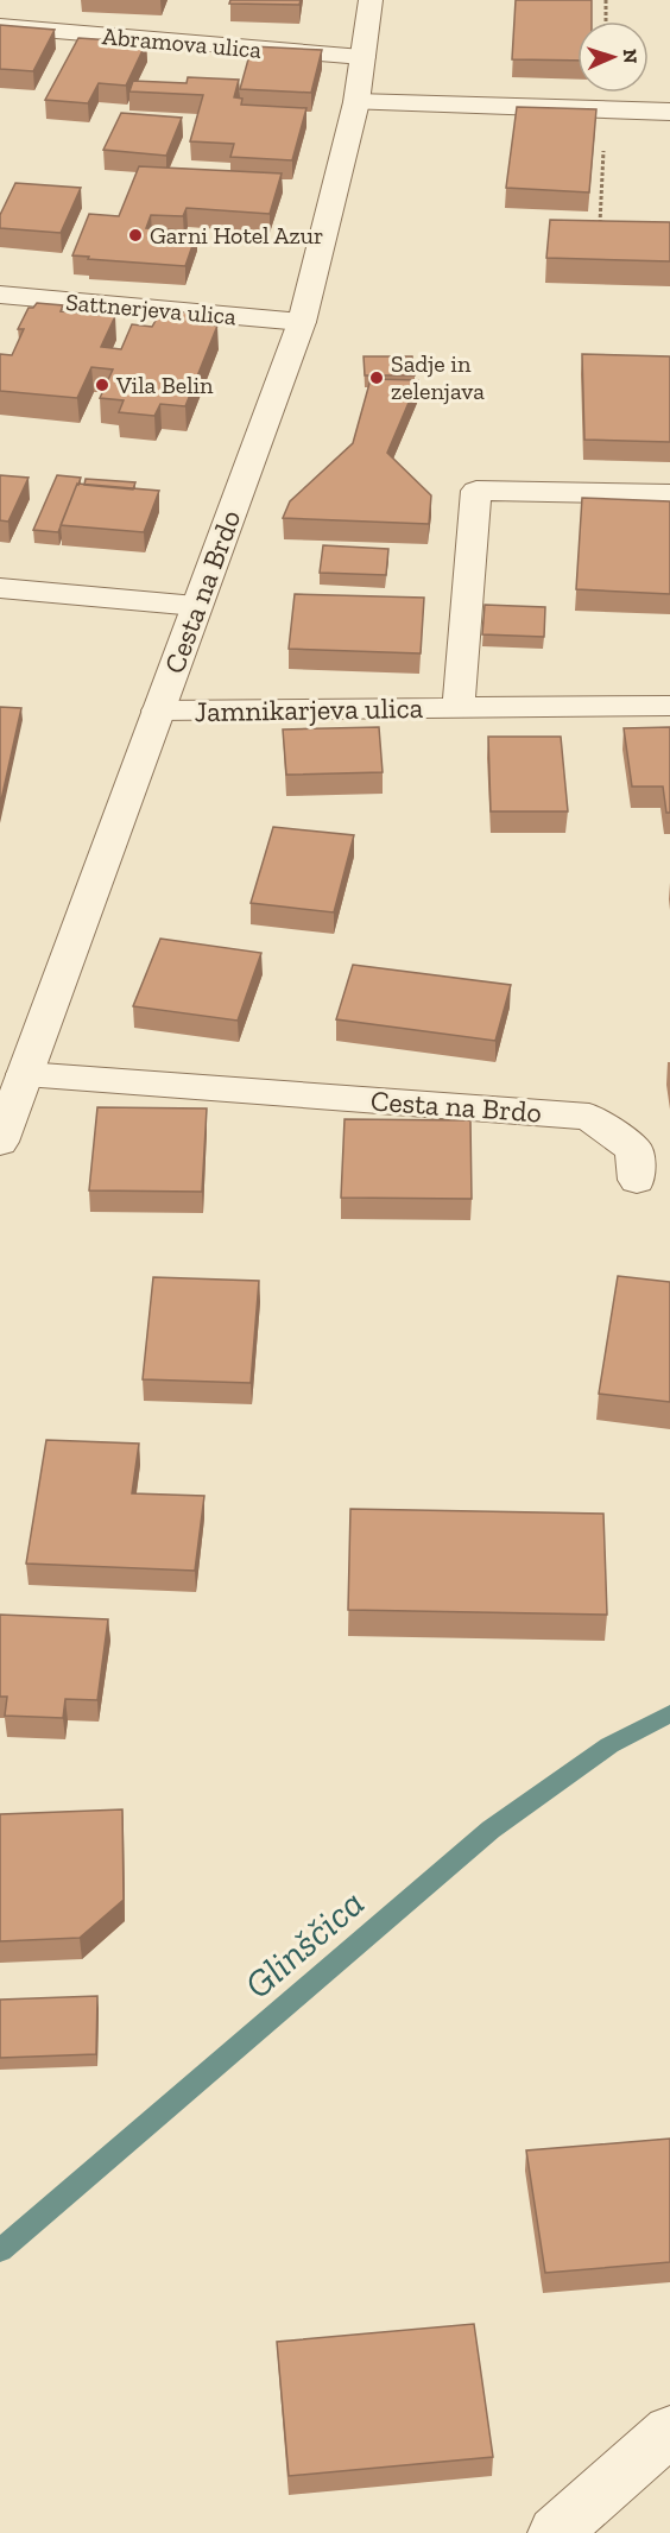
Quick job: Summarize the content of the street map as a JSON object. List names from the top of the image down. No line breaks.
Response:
{"streets":{"street":["Abramova ulica","Sattnerjeva ulica","Cesta na Brdo","Jamnikarjeva ulica"]},"crossings":[["Abramova ulica","Cesta na Brdo"],["Sattnerjeva ulica","Cesta na Brdo"],["Cesta na Brdo","Jamnikarjeva ulica"]],"water":["Glinščica"],"places":["Garni Hotel Azur","Sadje in zelenjava","Vila Belin"],"north":"right"}
